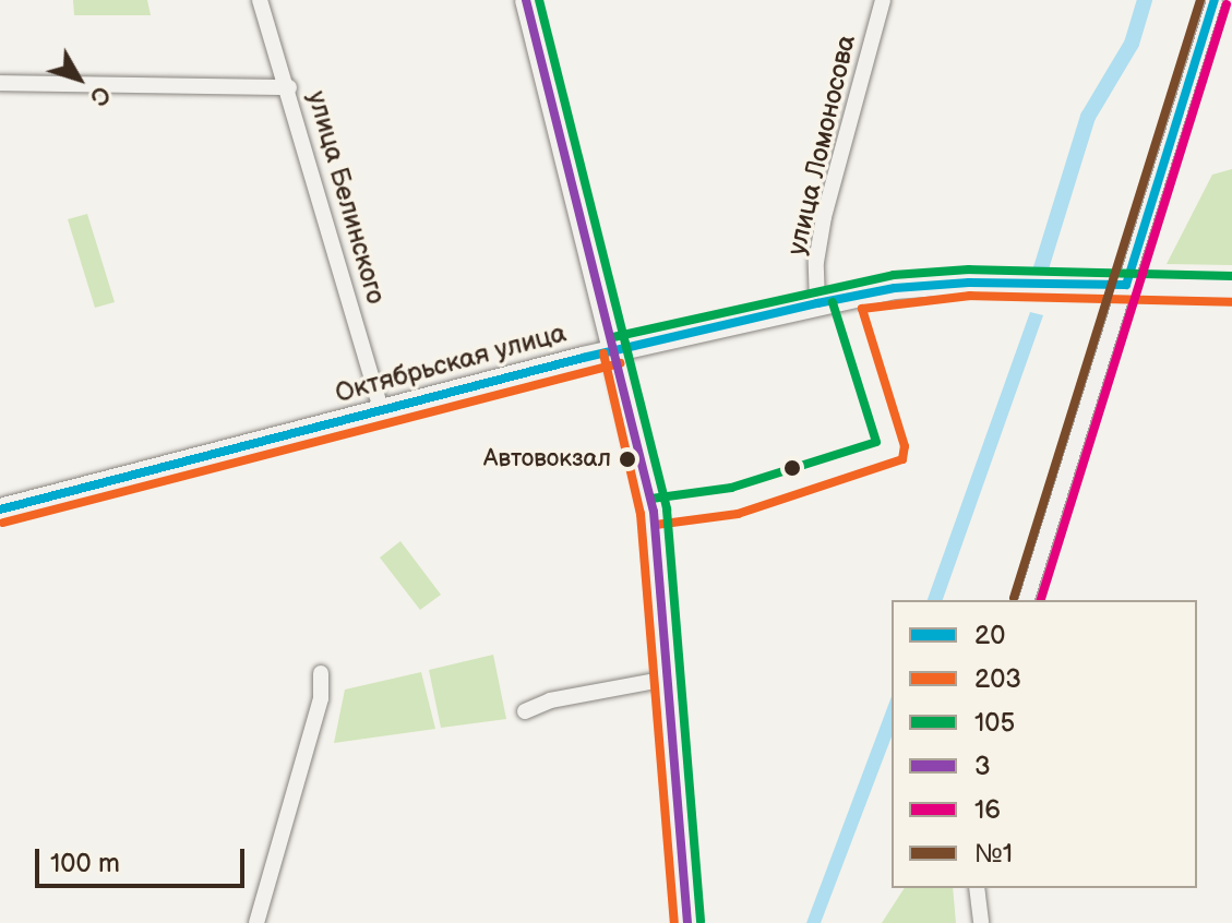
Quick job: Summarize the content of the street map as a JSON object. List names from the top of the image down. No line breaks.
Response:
{"streets":{"street":["улица Ломоносова","улица Белинского","Октябрьская улица"]},"crossings":[["улица Ломоносова","Октябрьская улица"],["улица Белинского","Октябрьская улица"]],"places":["Автовокзал"],"lines":["transit line 20","transit line 105","transit line 3","transit line №1","transit line 16","transit line 203"],"legend":["20","203","105","3","16","№1"],"scale_bar":"100 m","north":"bottom right"}
